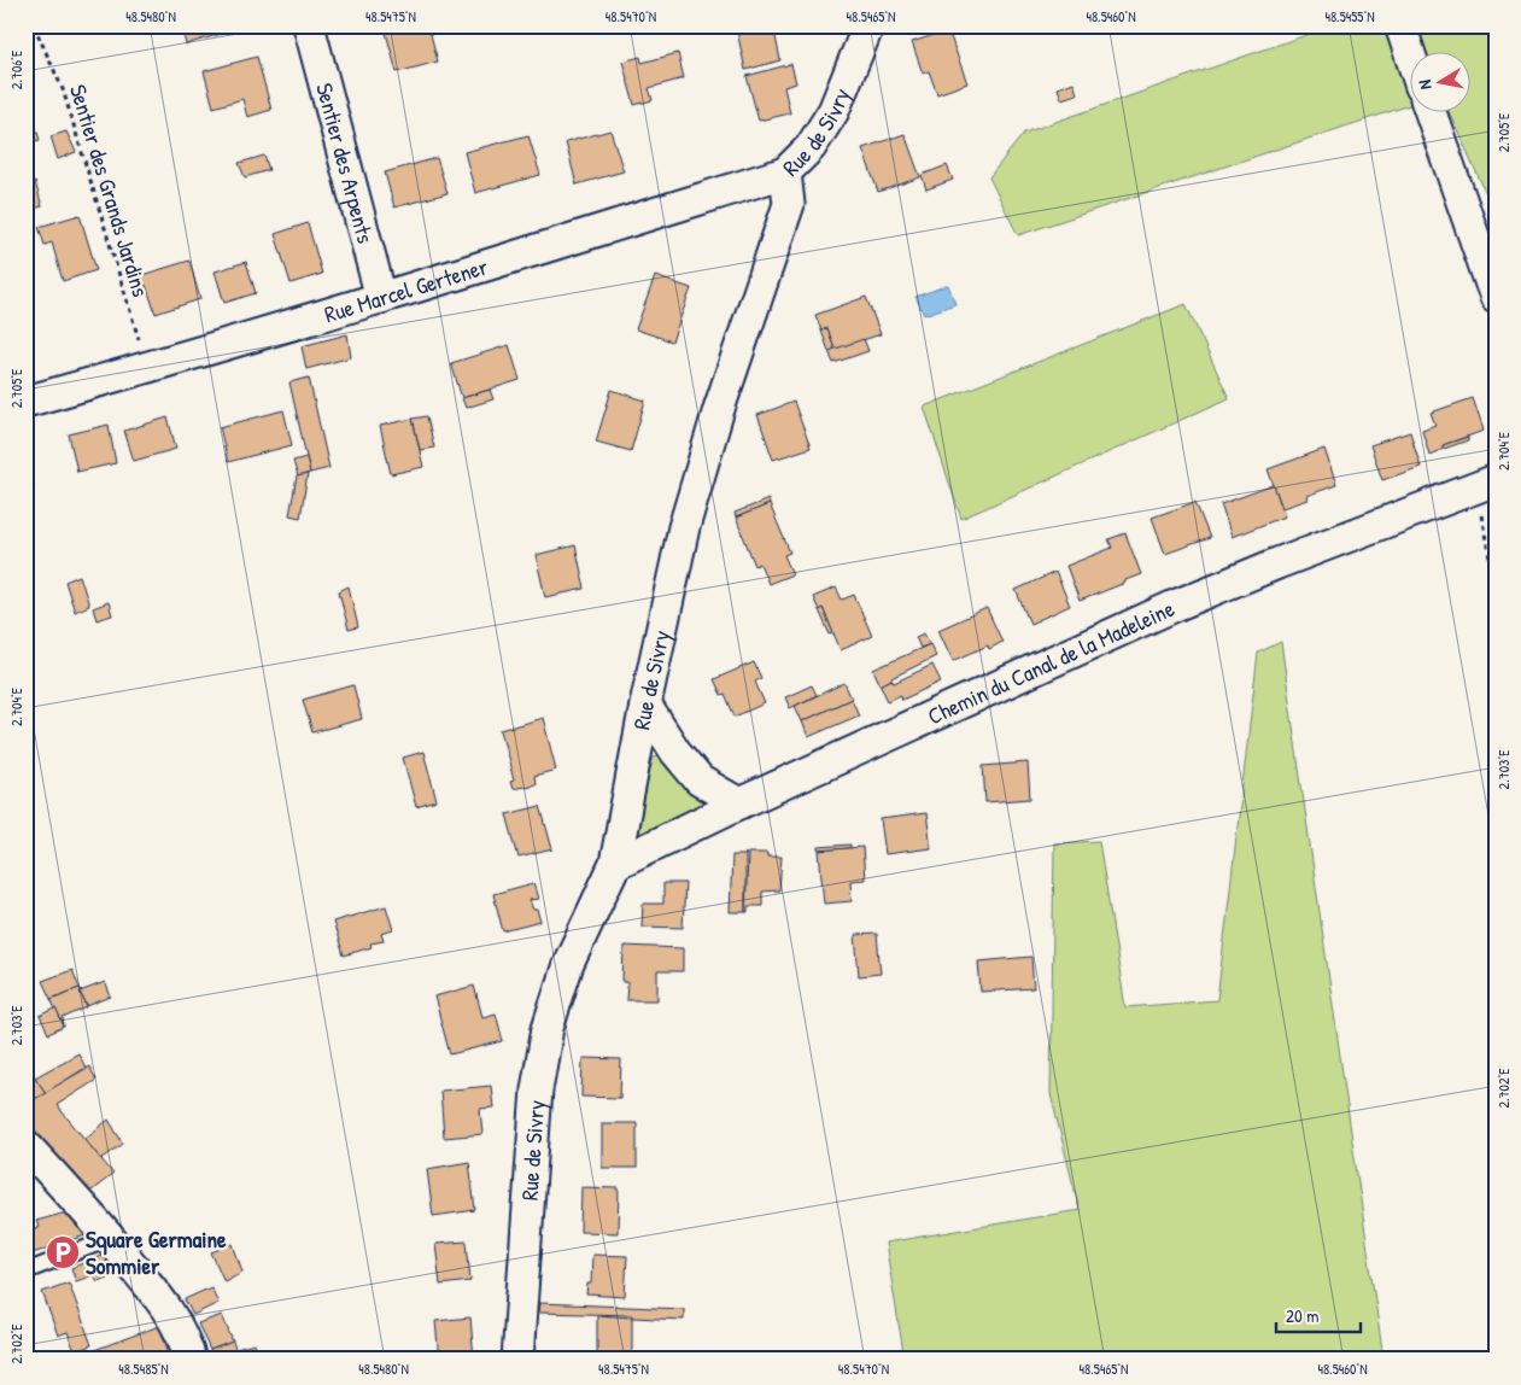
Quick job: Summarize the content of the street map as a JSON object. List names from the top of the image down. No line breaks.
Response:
{"streets":{"street":["Rue de Sivry","Sentier des Arpents","Rue Marcel Gertener","Chemin du Canal de la Madeleine"],"path":["Sentier des Grands Jardins"]},"crossings":[["Rue de Sivry","Rue Marcel Gertener"],["Rue de Sivry","Chemin du Canal de la Madeleine"],["Sentier des Arpents","Rue Marcel Gertener"],["Sentier des Grands Jardins","Rue Marcel Gertener"]],"places":{"parking":["Square Germaine Sommier"]},"scale_bar":"20 m","north":"left","coordinates":["48.5480°N","48.5475°N","48.5470°N","48.5465°N","48.5460°N","48.5455°N","2.706°E","2.705°E","2.704°E","2.703°E","2.702°E","48.5485°N"]}
